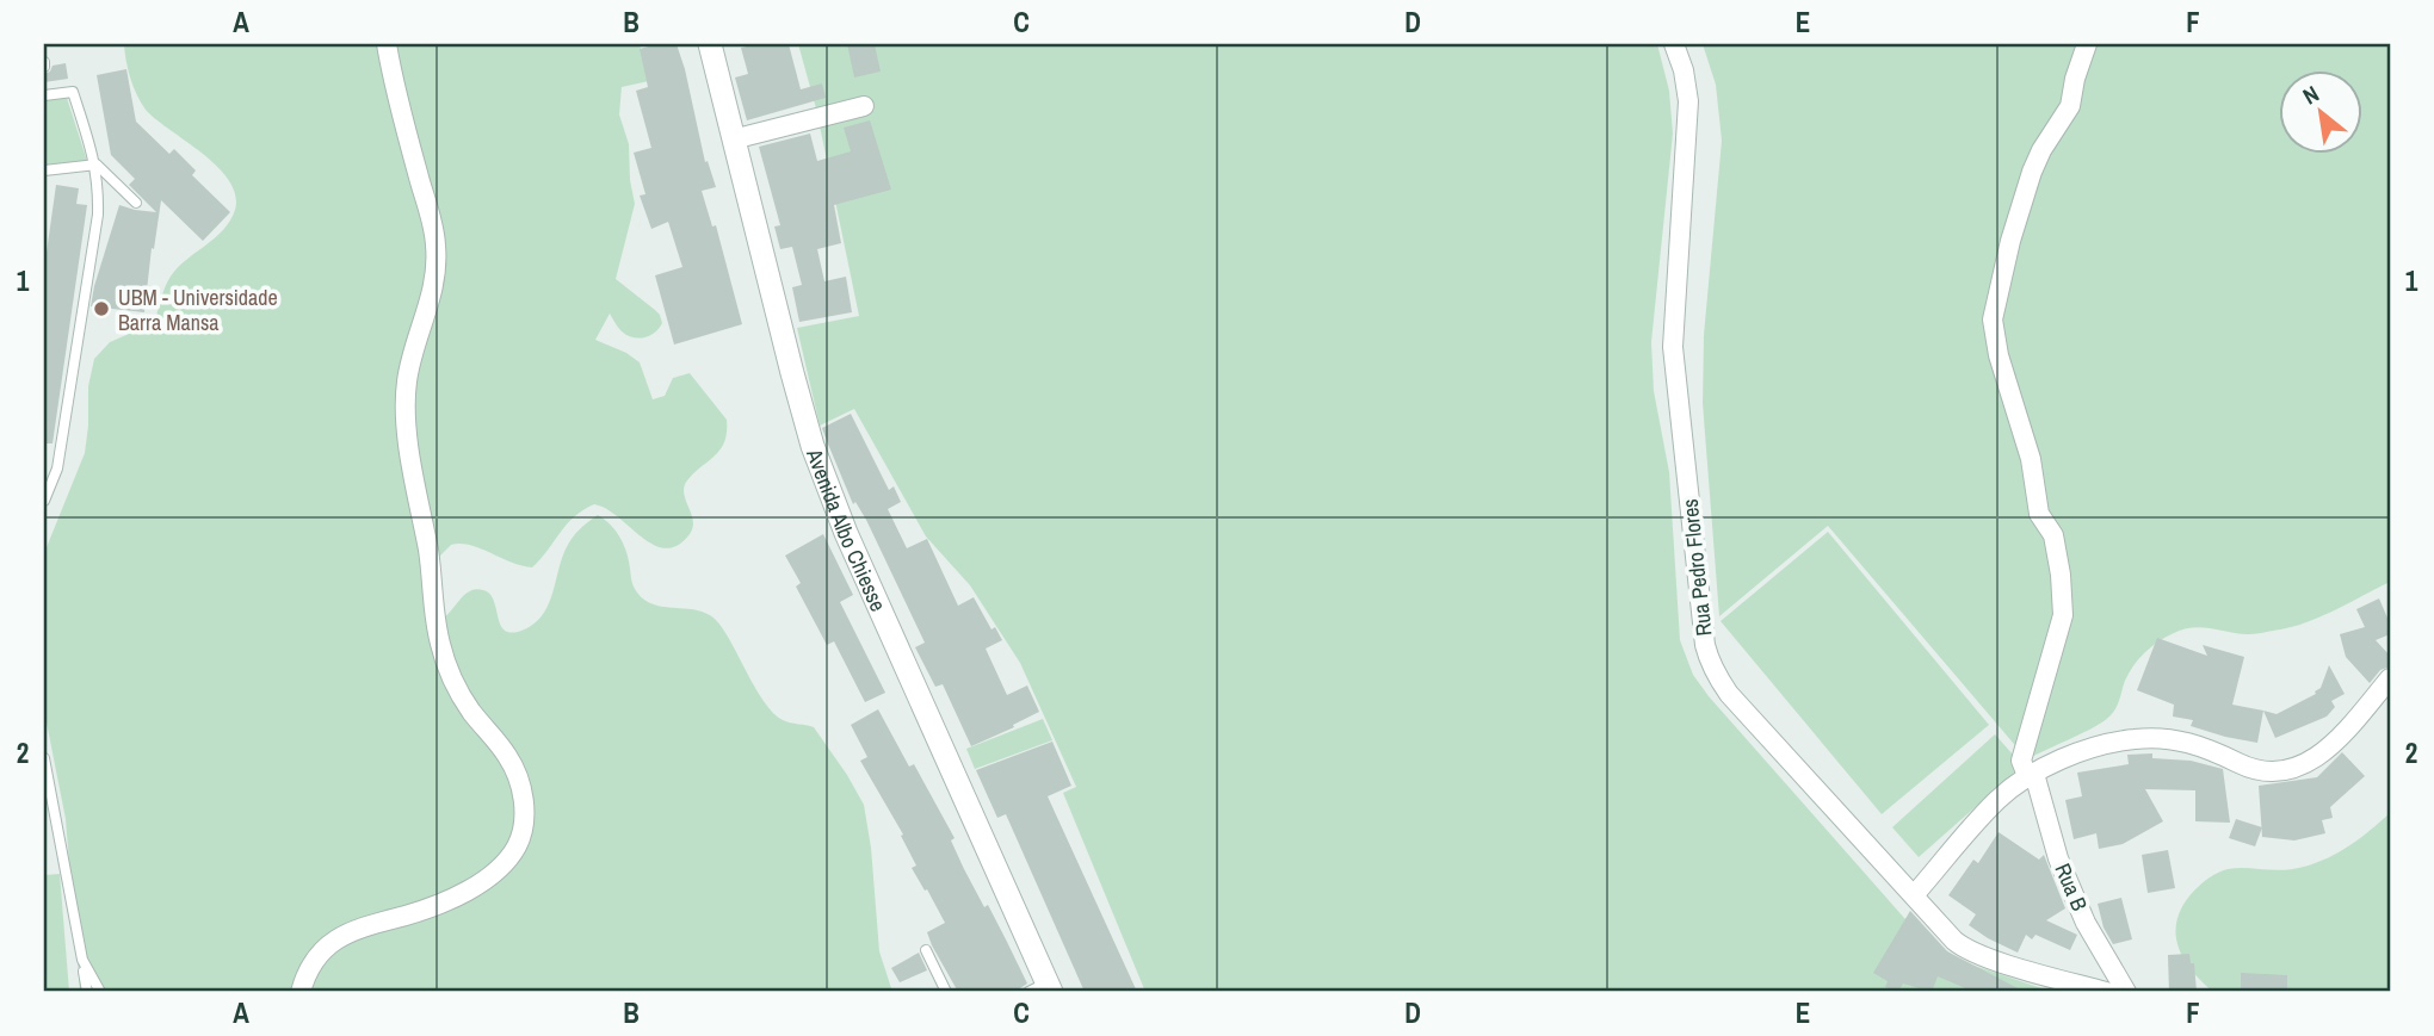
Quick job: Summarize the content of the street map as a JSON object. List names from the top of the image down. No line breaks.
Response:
{"streets":{"street":["Avenida Albo Chiesse","Rua Pedro Flores","Rua B"]},"places":["UBM - Universidade Barra Mansa"],"north":"top left","grid":{"columns":["A","B","C","D","E","F"],"rows":["1","2"]}}
